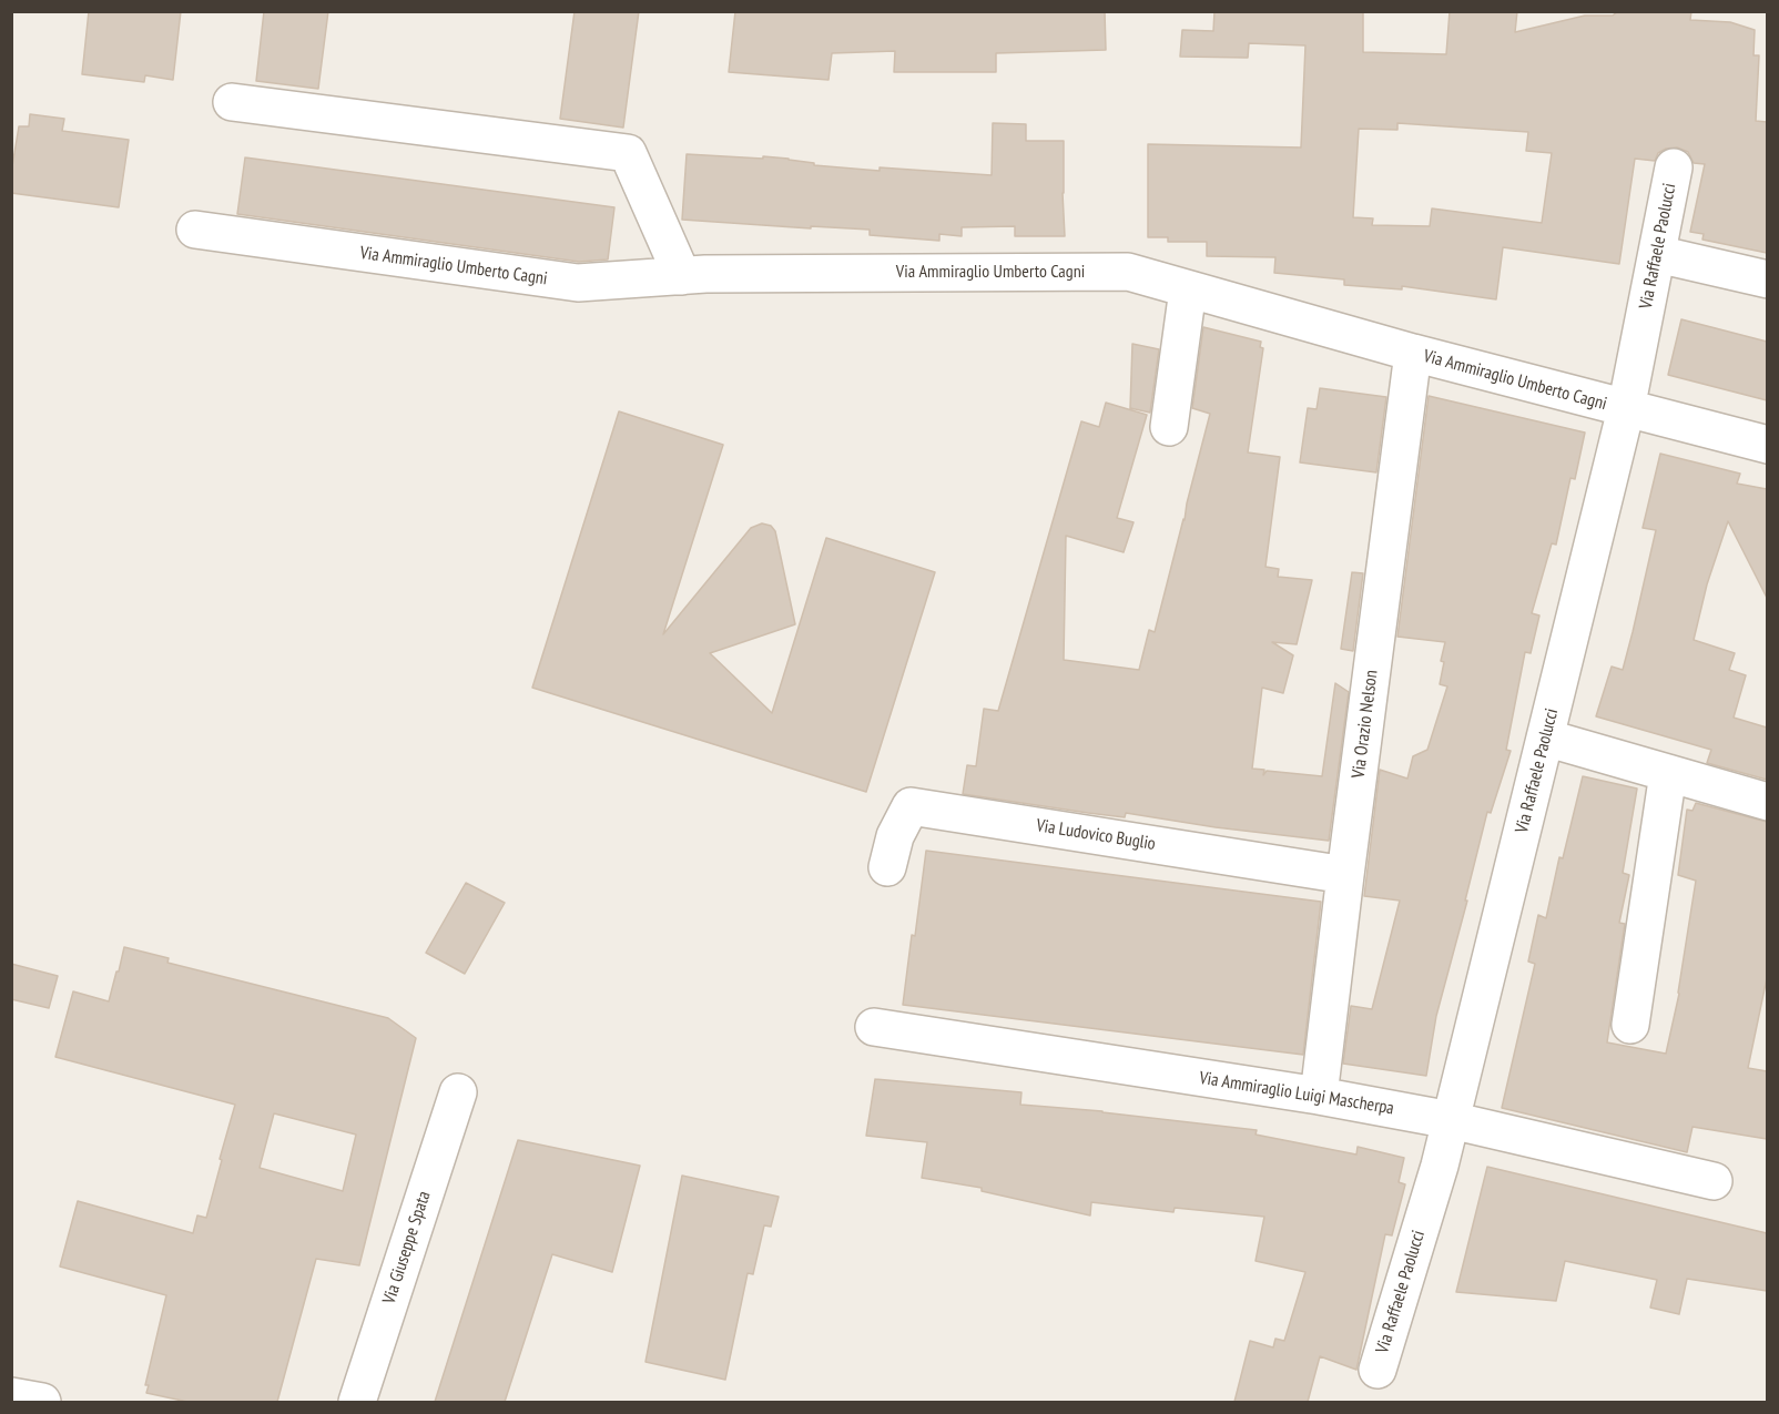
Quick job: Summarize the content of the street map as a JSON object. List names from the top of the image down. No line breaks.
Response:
{"streets":{"street":["Via Raffaele Paolucci","Via Ammiraglio Umberto Cagni","Via Orazio Nelson","Via Ludovico Buglio","Via Ammiraglio Luigi Mascherpa","Via Giuseppe Spata"]},"crossings":[["Via Raffaele Paolucci","Via Ammiraglio Umberto Cagni"],["Via Raffaele Paolucci","Via Ammiraglio Luigi Mascherpa"],["Via Ammiraglio Umberto Cagni","Via Orazio Nelson"],["Via Orazio Nelson","Via Ludovico Buglio"],["Via Orazio Nelson","Via Ammiraglio Luigi Mascherpa"]]}
